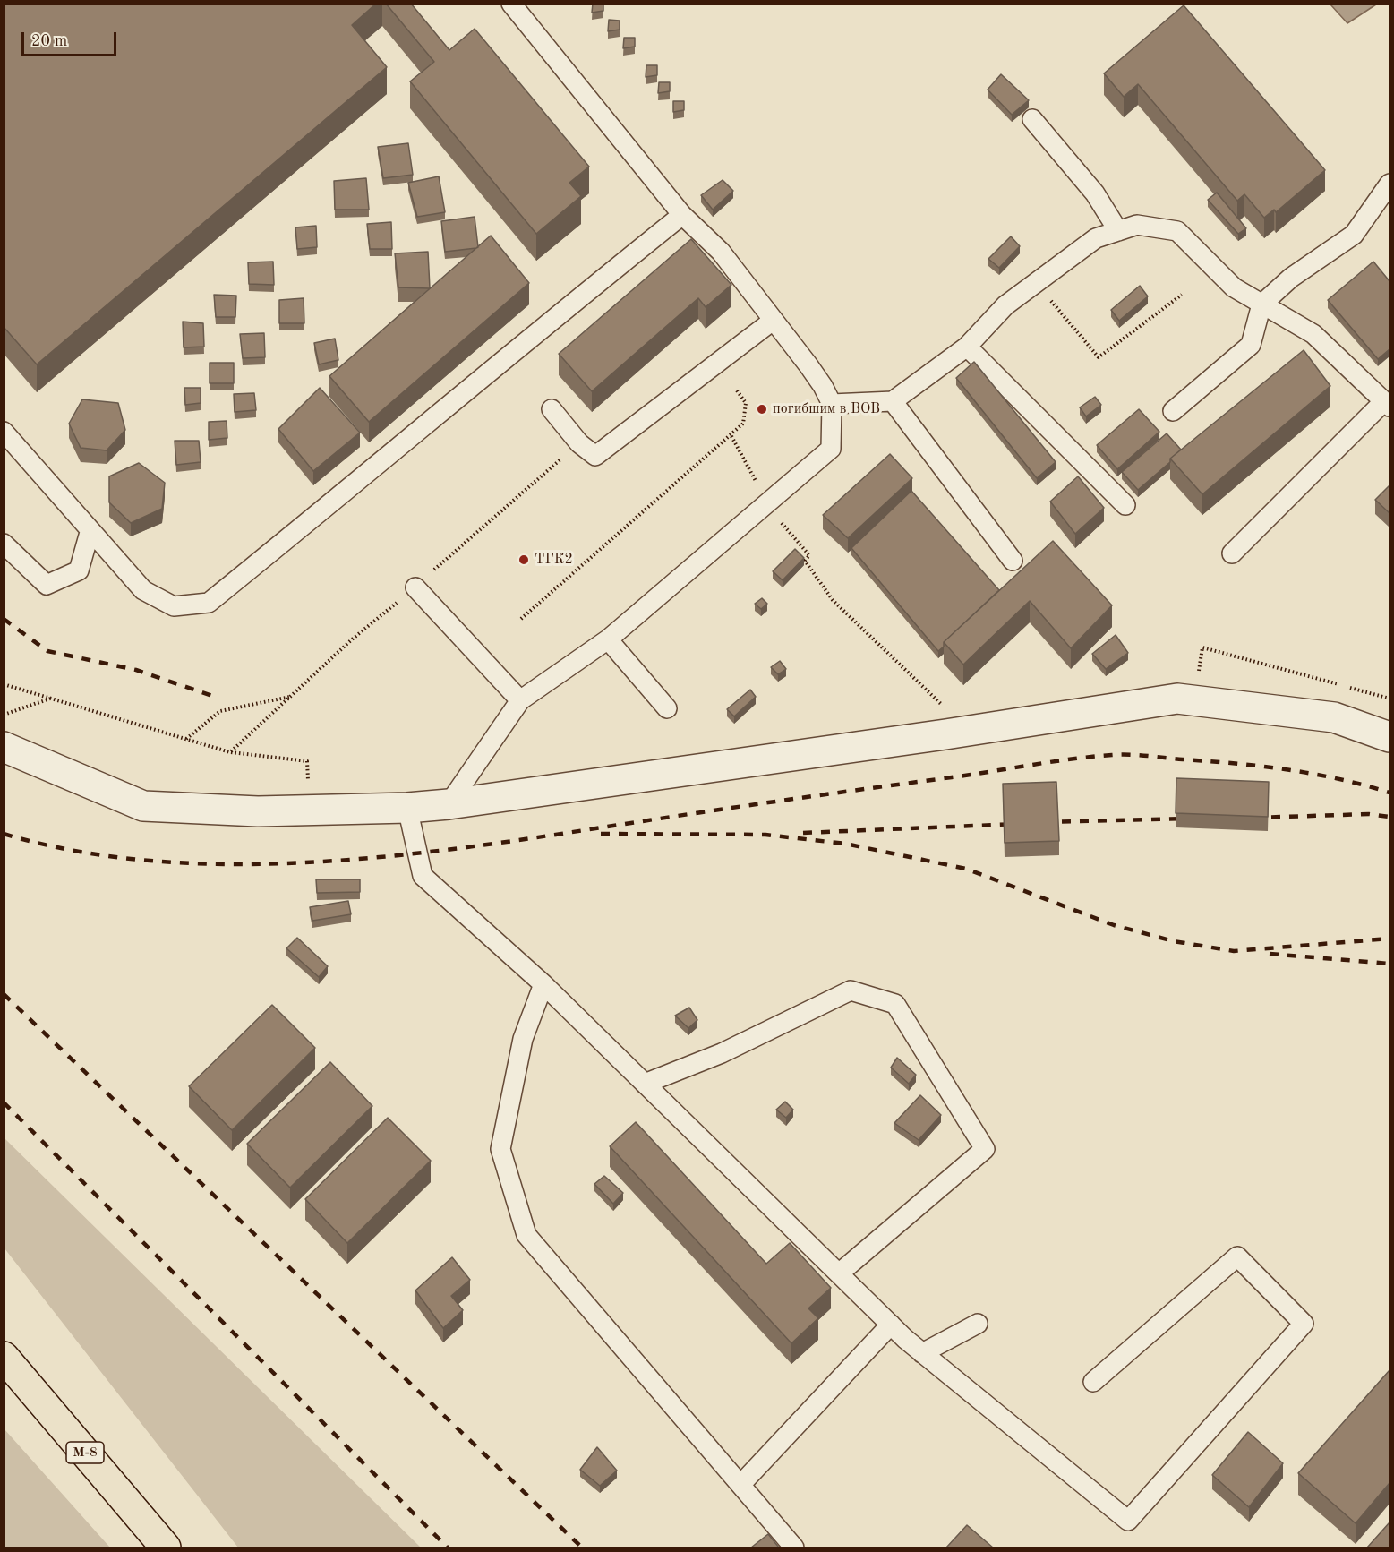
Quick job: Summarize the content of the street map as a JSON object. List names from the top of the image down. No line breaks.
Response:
{"streets":{"main road":["М-8"]},"places":["погибшим в ВОВ","ТГК2"],"scale_bar":"20 m"}
